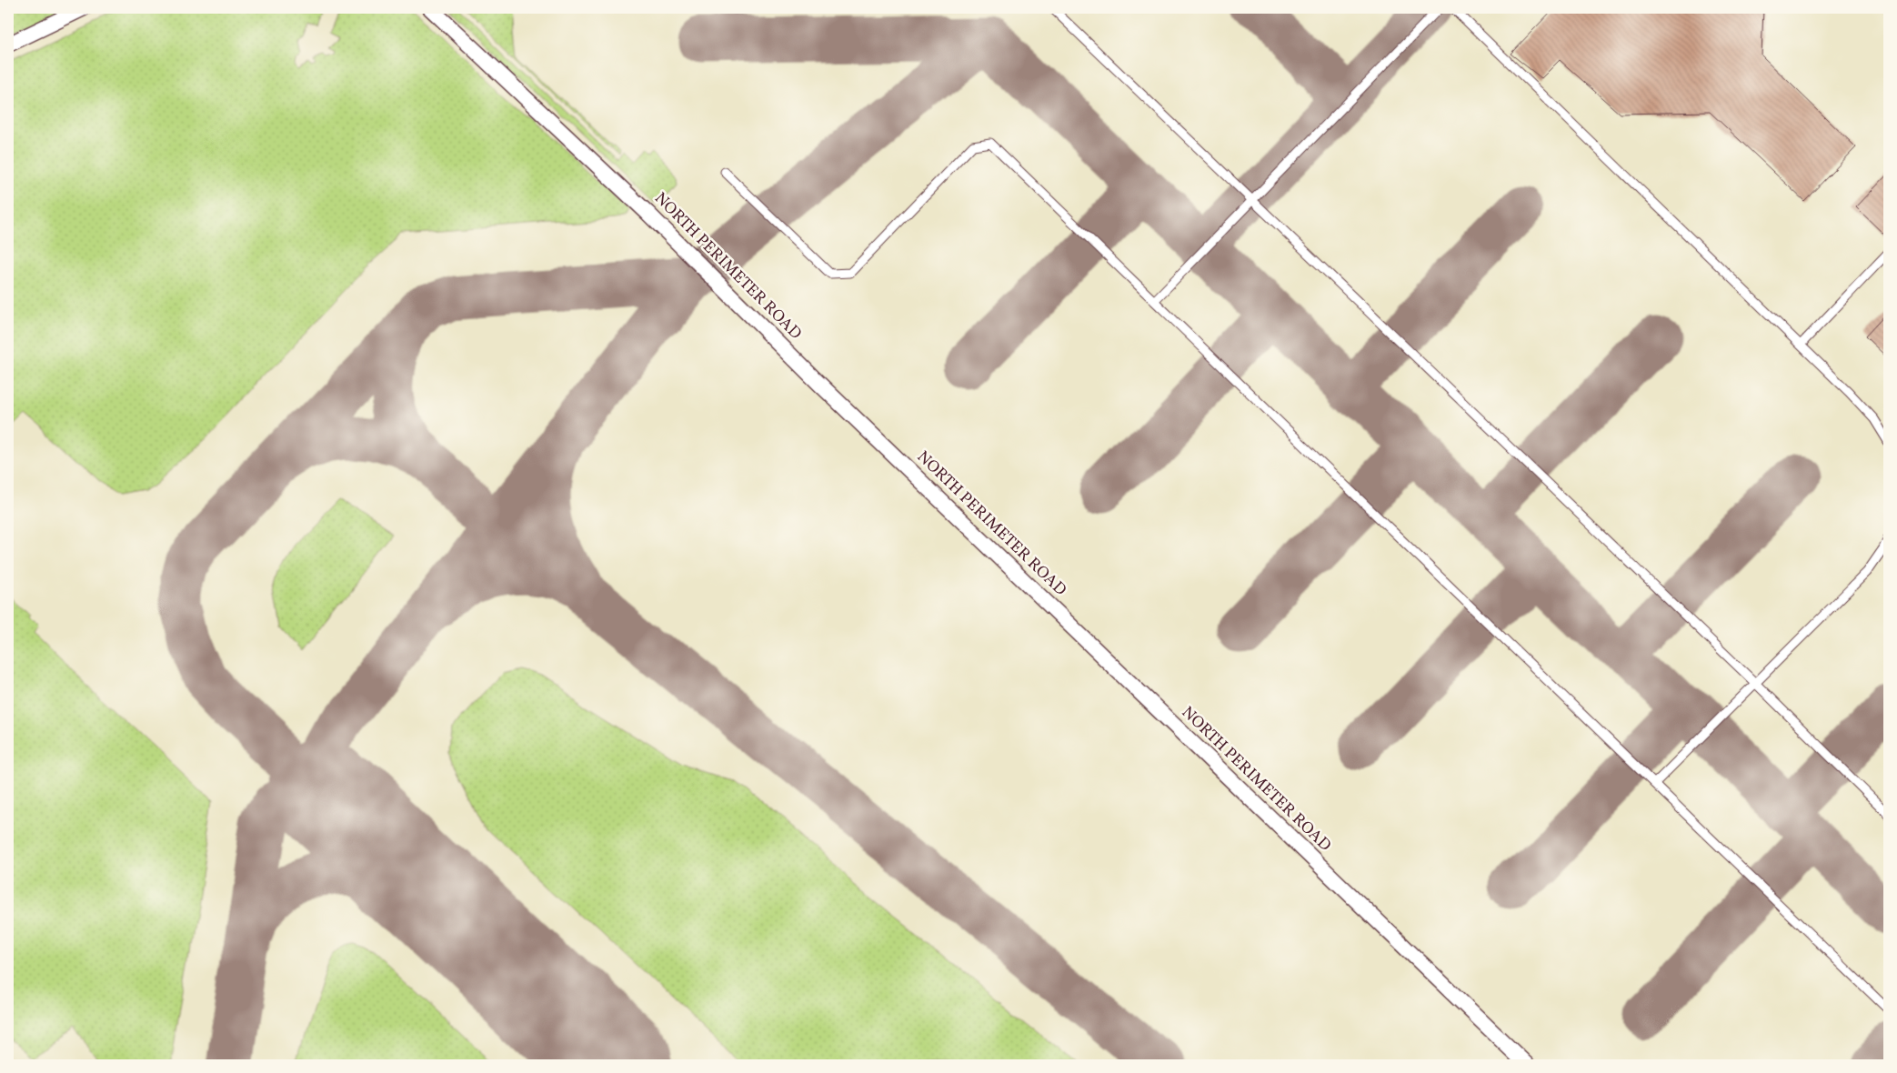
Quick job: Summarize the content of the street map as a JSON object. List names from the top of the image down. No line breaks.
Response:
{"streets":{"street":["NORTH PERIMETER ROAD"]}}
